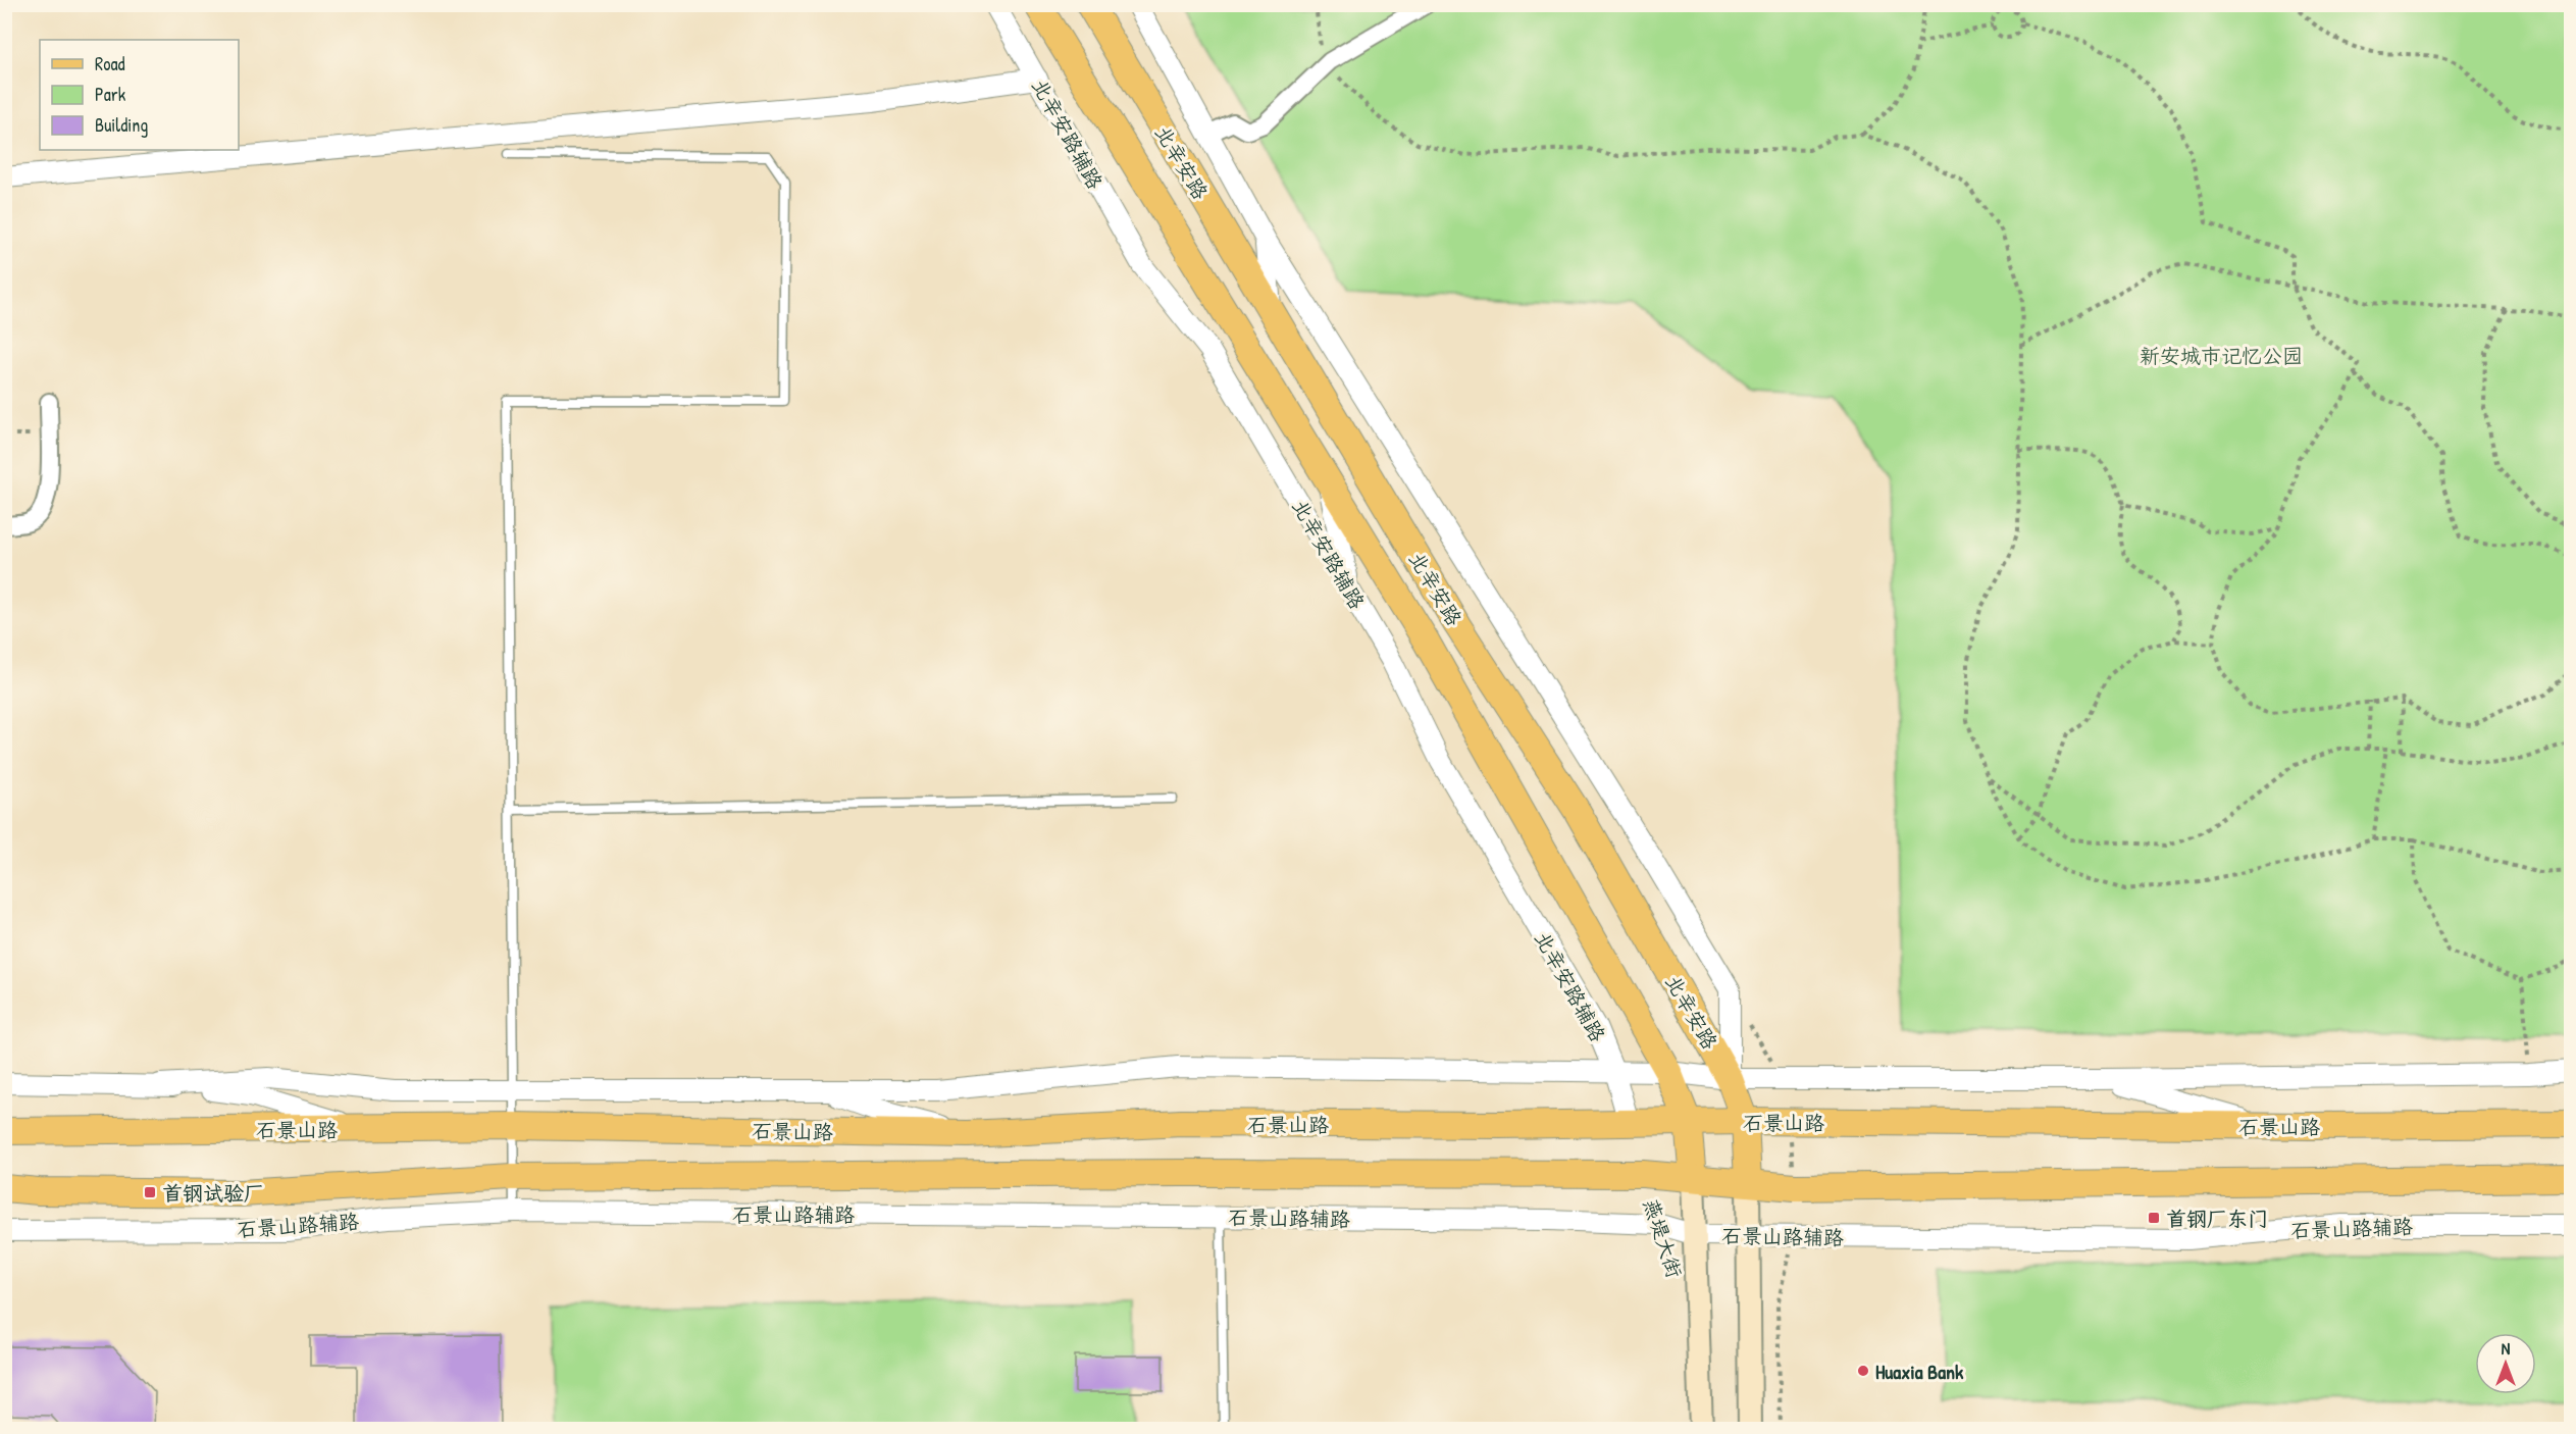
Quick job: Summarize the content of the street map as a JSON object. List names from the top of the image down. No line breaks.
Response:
{"streets":{"main road":["北辛安路","石景山路","燕堤大街"],"street":["北辛安路辅路","石景山路辅路"]},"crossings":[["北辛安路辅路","石景山路"],["北辛安路","石景山路"],["北辛安路","燕堤大街"],["石景山路辅路","燕堤大街"]],"parks":["新安城市记忆公园"],"places":{"transit":["首钢试验厂","首钢厂东门"],"other":["Huaxia Bank"]},"legend":["Road","Park","Building"],"north":"top"}
